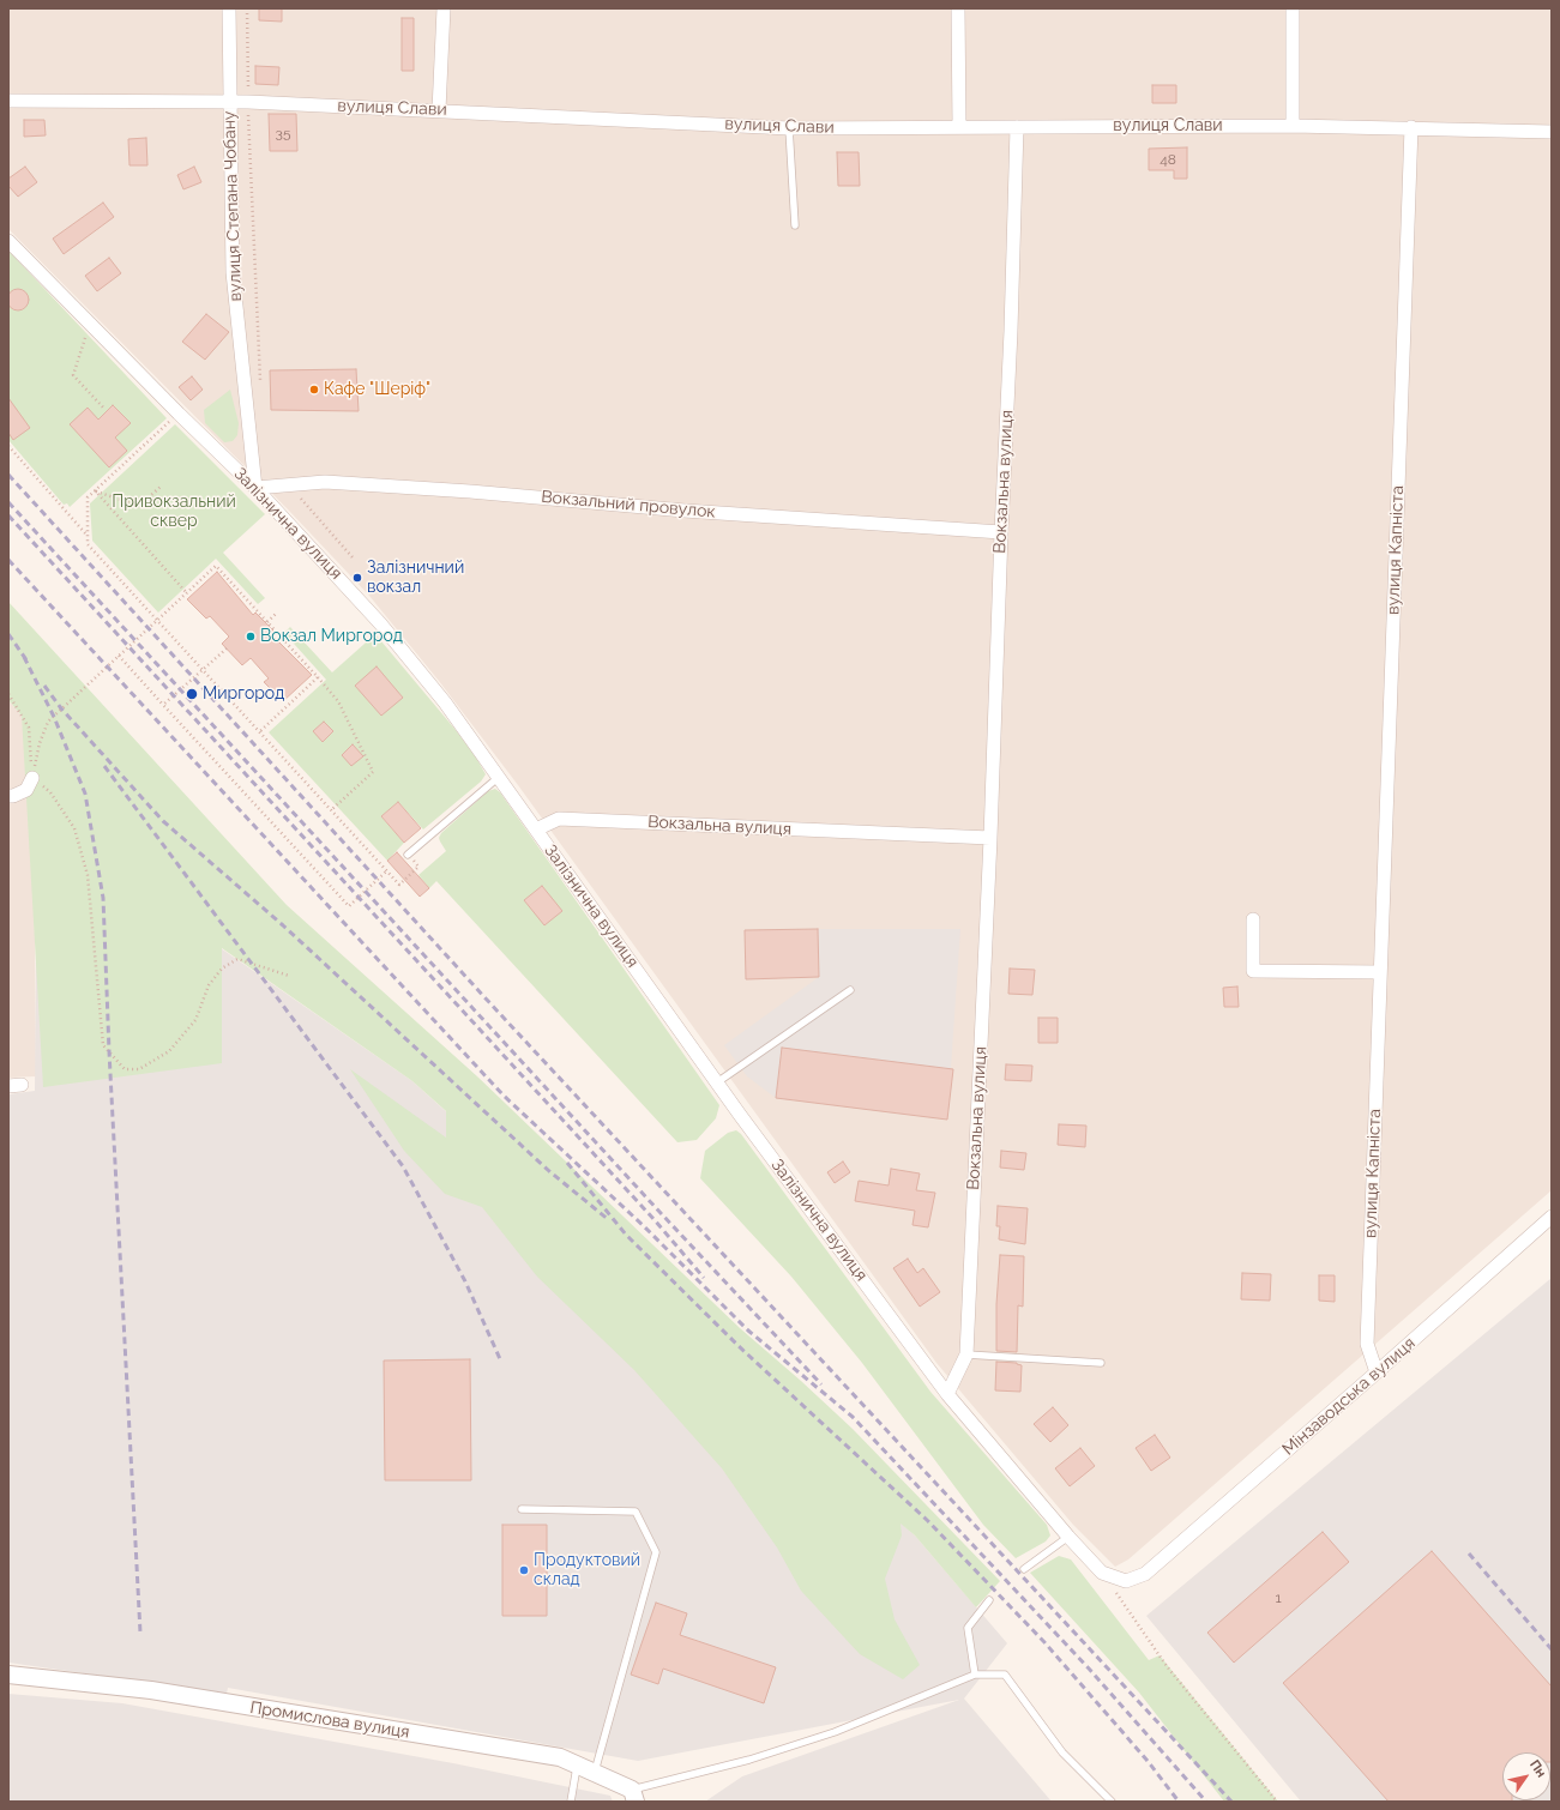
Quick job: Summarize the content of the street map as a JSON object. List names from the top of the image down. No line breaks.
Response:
{"streets":{"street":["вулиця Слави","вулиця Степана Чобану","Вокзальна вулиця","Вокзальний провулок","Залізнична вулиця","вулиця Капніста","Мінзаводська вулиця","Промислова вулиця"]},"crossings":[["вулиця Слави","вулиця Степана Чобану"],["вулиця Слави","Вокзальна вулиця"],["вулиця Слави","вулиця Капніста"],["вулиця Степана Чобану","Вокзальний провулок"],["вулиця Степана Чобану","Залізнична вулиця"],["Вокзальна вулиця","Вокзальний провулок"],["Вокзальна вулиця","Залізнична вулиця"],["Вокзальний провулок","Залізнична вулиця"],["Залізнична вулиця","Мінзаводська вулиця"],["вулиця Капніста","Мінзаводська вулиця"]],"parks":["Привокзальний сквер"],"places":["Кафе \"Шеріф\"","Залізничний вокзал","Вокзал Миргород","Миргород","Продуктовий склад"],"house_numbers":["35","48","1"],"north":"top right"}
